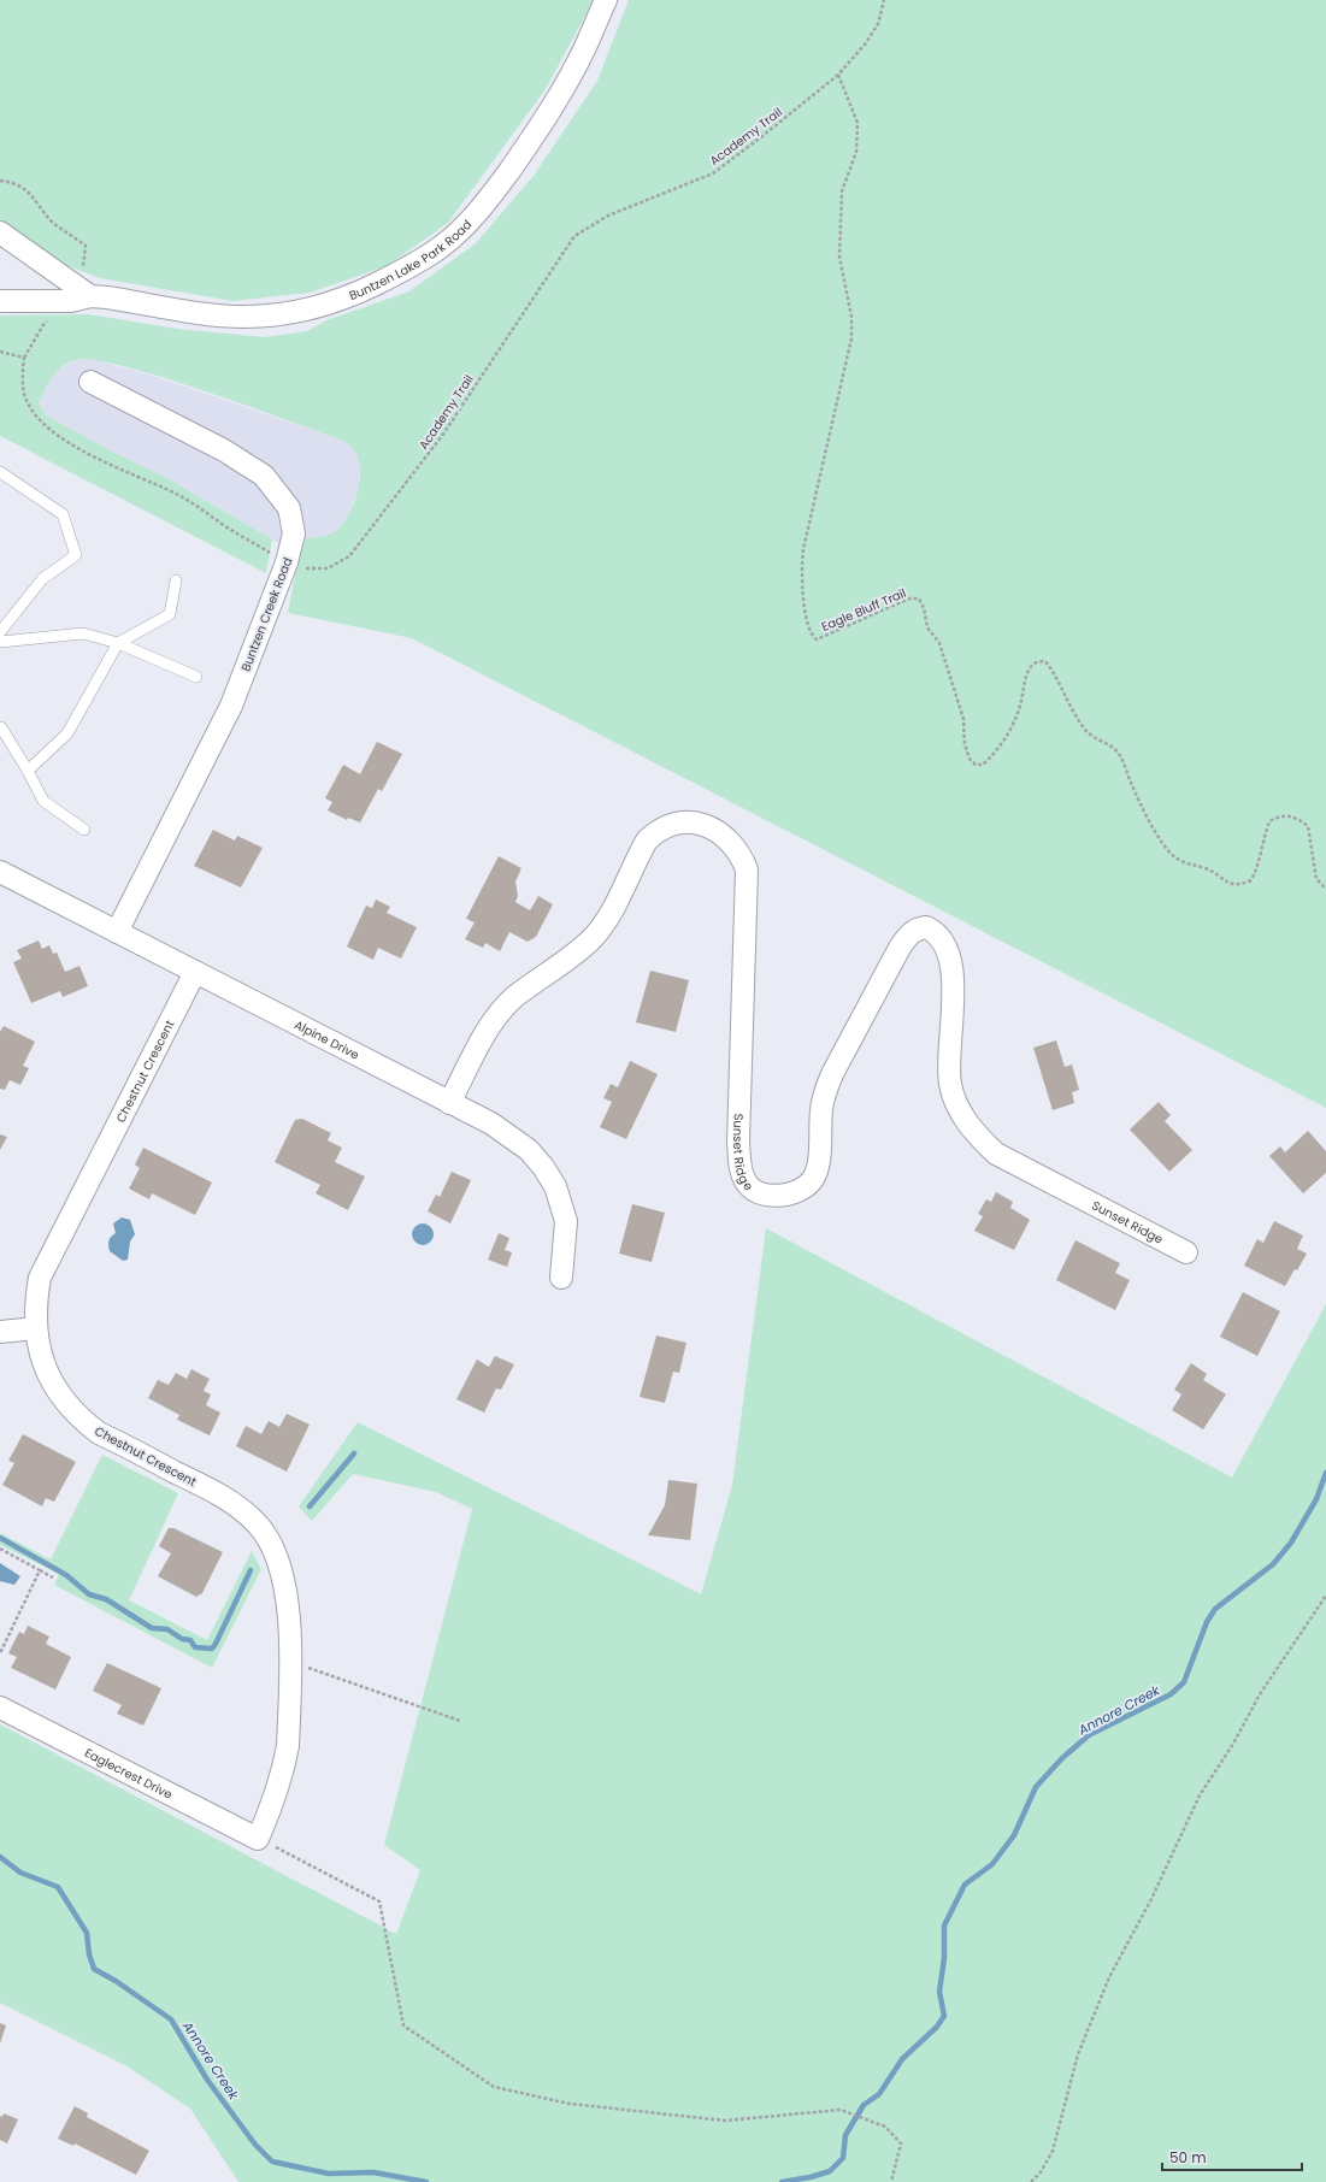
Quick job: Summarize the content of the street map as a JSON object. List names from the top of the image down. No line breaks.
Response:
{"streets":{"street":["Buntzen Lake Park Road","Buntzen Creek Road","Alpine Drive","Chestnut Crescent","Sunset Ridge","Eaglecrest Drive"],"path":["Academy Trail","Eagle Bluff Trail"]},"crossings":[["Academy Trail","Eagle Bluff Trail"],["Academy Trail","Buntzen Creek Road"],["Buntzen Creek Road","Alpine Drive"],["Alpine Drive","Chestnut Crescent"],["Alpine Drive","Sunset Ridge"],["Chestnut Crescent","Eaglecrest Drive"]],"water":["Annore Creek"],"scale_bar":"50 m"}
